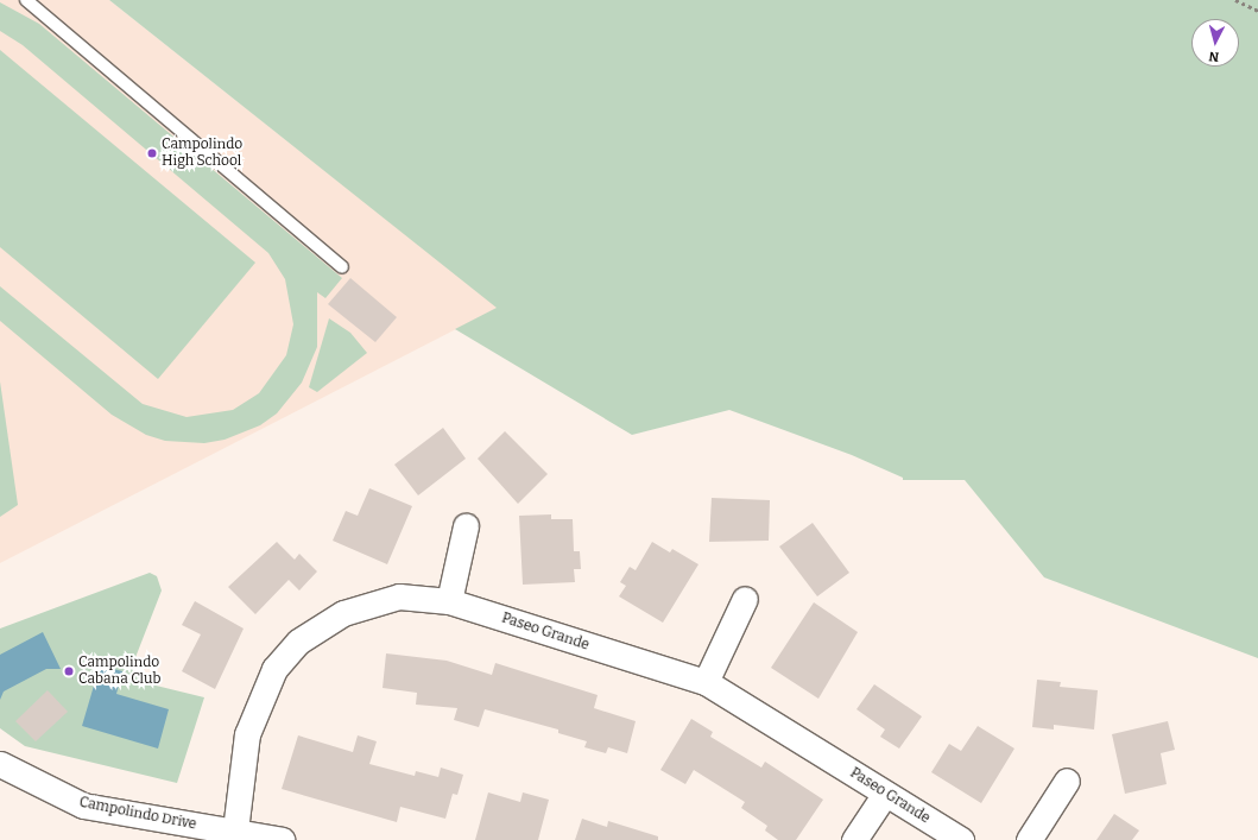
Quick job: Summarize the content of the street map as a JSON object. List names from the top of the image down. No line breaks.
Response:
{"streets":{"street":["Paseo Grande","Campolindo Drive"]},"crossings":[["Paseo Grande","Campolindo Drive"]],"places":["Campolindo High School","Campolindo Cabana Club"],"north":"bottom"}
